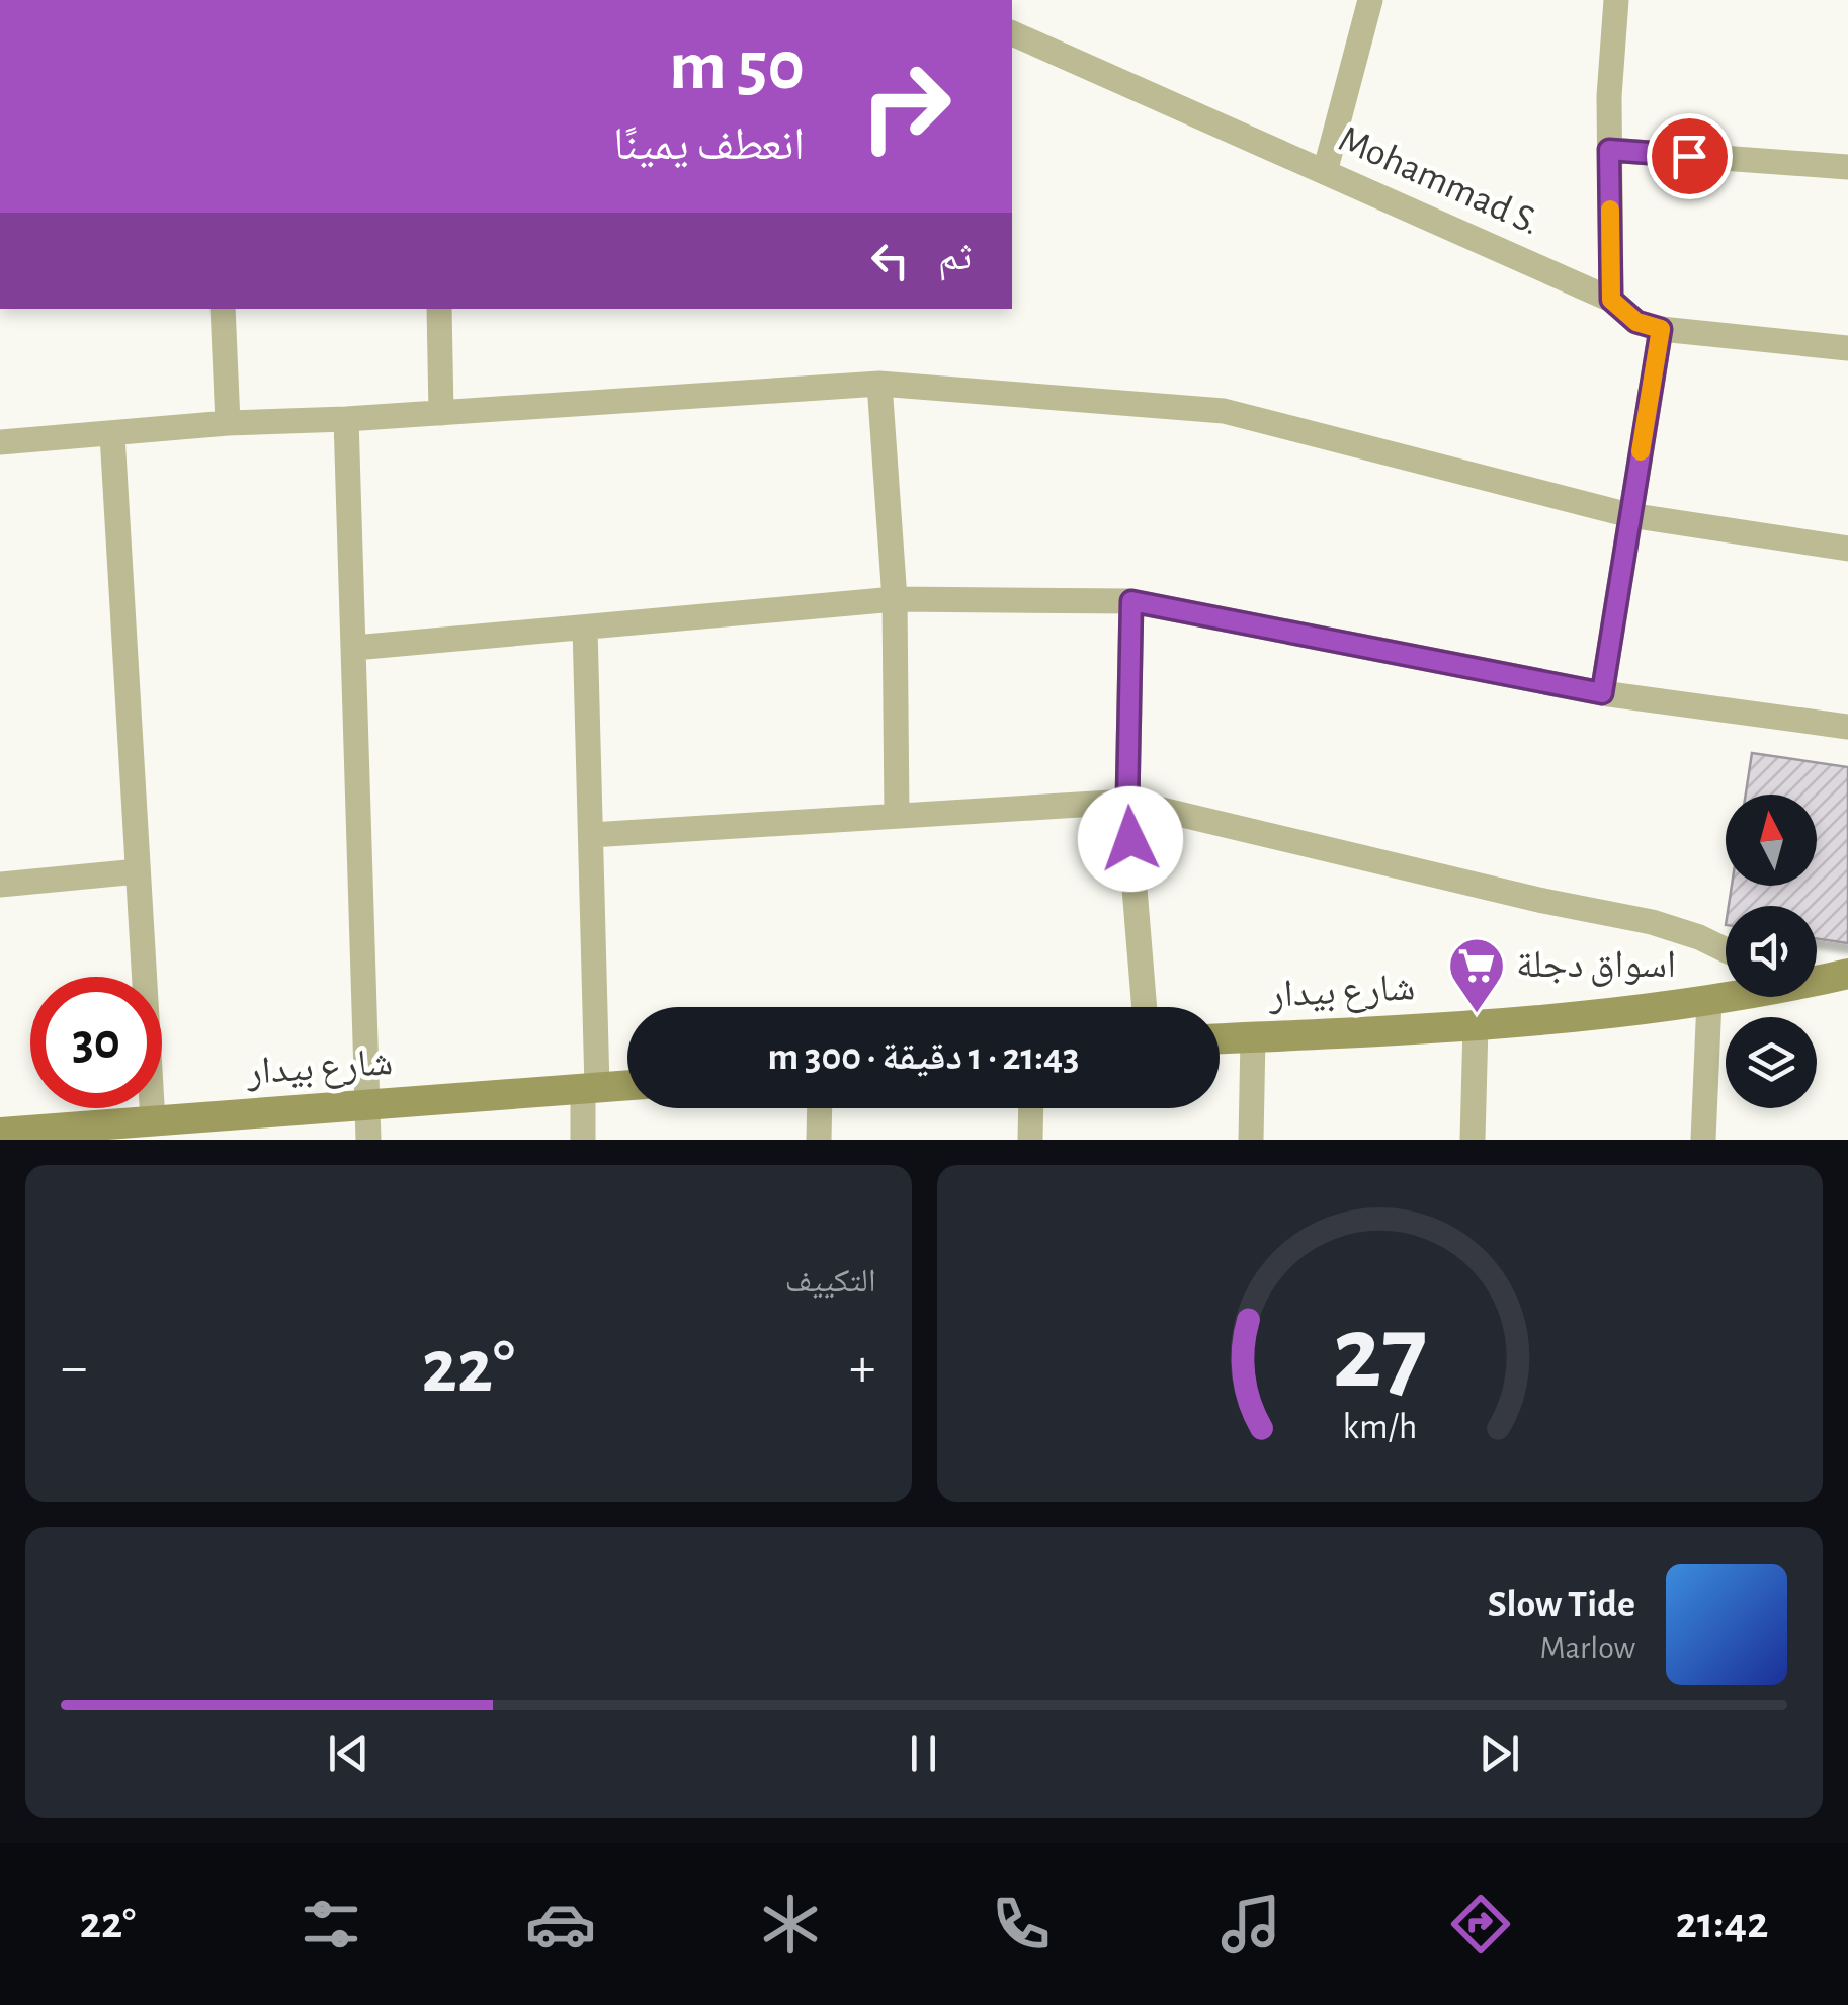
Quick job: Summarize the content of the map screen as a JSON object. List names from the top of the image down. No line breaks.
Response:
{"streets":{"main road":["شارع بيدار"],"street":["Mohammad S."]},"places":{"supermarket":["اسواق دجلة"]},"north":"top","page":{"turn":["50 m","انعطف يمينًا"],"then":"ثم","limit":"30","trip":"21:43 · 1 دقيقة · 300 m","tile":"التكييف","heat":["−","22°","+"],"song":["Slow Tide","Marlow"],"tabs":["21:42","22°"],"gauge":["27","km/h"]}}
